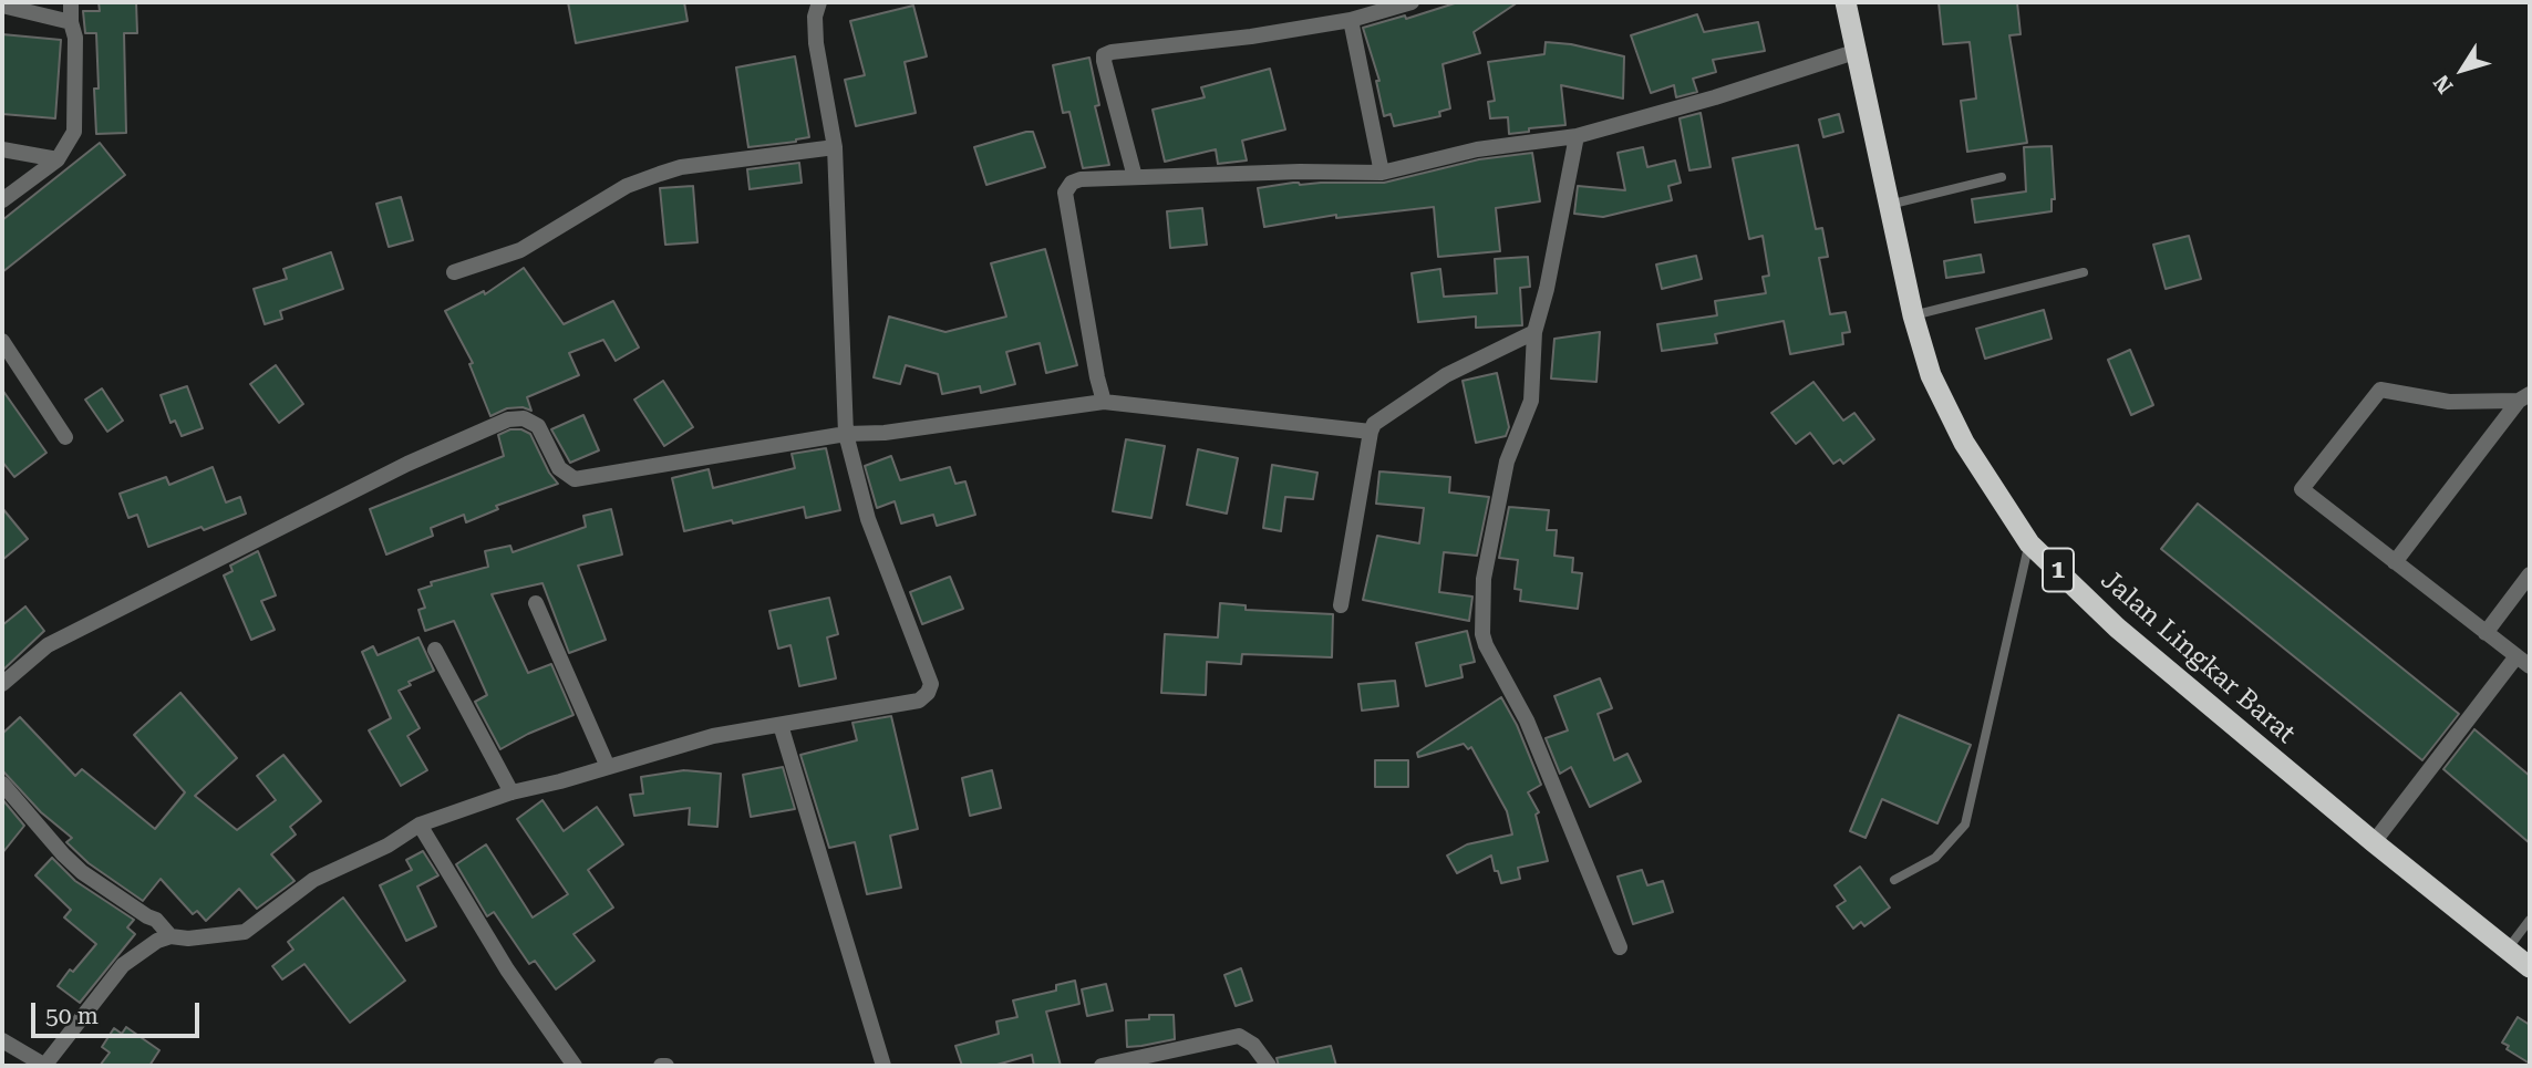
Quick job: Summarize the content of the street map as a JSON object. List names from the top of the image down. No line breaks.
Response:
{"streets":{"highway":["1","Jalan Lingkar Barat"]},"scale_bar":"50 m","north":"bottom left"}
